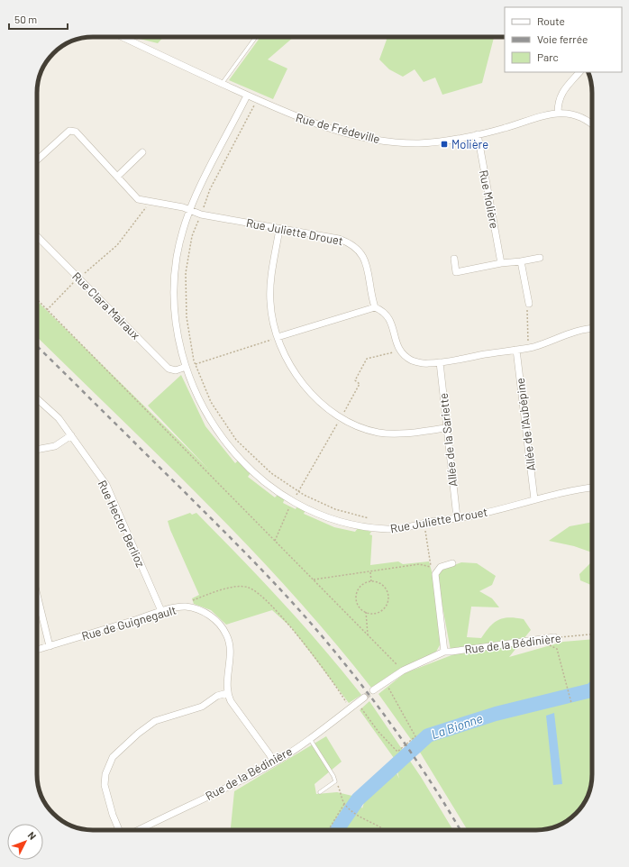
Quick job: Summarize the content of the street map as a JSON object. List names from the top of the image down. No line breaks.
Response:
{"streets":{"street":["Rue de Frédeville","Rue Molière","Rue Juliette Drouet","Rue Clara Malraux","Allée de l'Aubépine","Allée de la Sariette","Rue Hector Berlioz","Rue de Guignegault","Rue de la Bédinière"]},"crossings":[["Rue de Frédeville","Rue Molière"],["Rue de Frédeville","Rue Juliette Drouet"],["Rue Juliette Drouet","Rue Clara Malraux"],["Rue Juliette Drouet","Allée de l'Aubépine"],["Rue Juliette Drouet","Allée de la Sariette"],["Rue Hector Berlioz","Rue de Guignegault"]],"water":["La Bionne"],"places":{"transit":["Molière"]},"legend":["Route","Voie ferrée","Parc"],"scale_bar":"50 m","north":"top right"}
